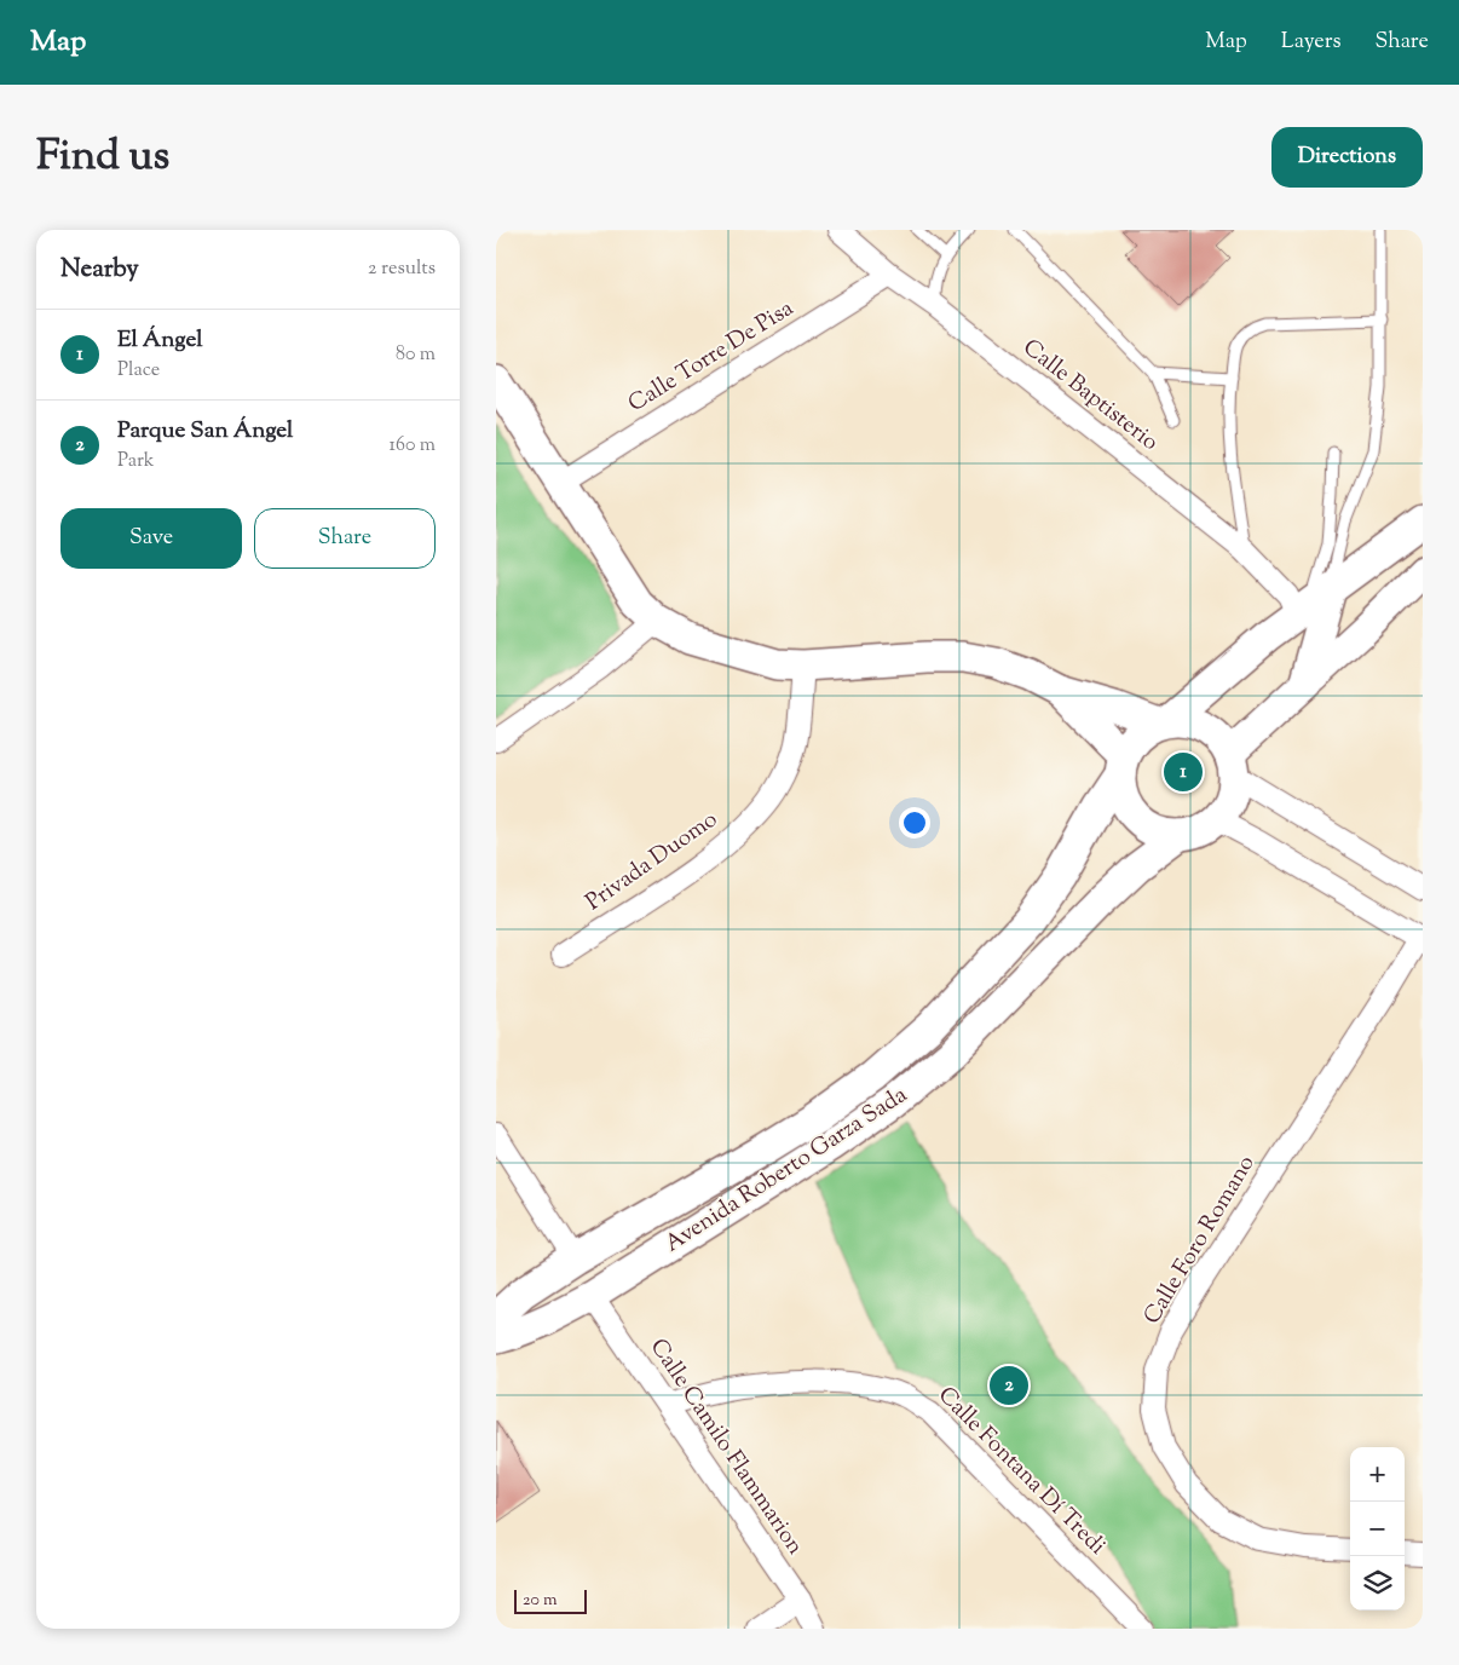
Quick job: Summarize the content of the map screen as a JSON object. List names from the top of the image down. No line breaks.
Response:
{"streets":{"street":["Calle Torre De Pisa","Calle Baptisterio","Privada Duomo","Avenida Roberto Garza Sada","Calle Foro Romano","Calle Camilo Flammarion","Calle Fontana Dí Tredi"]},"crossings":[["Calle Torre De Pisa","Calle Baptisterio"],["Avenida Roberto Garza Sada","Calle Camilo Flammarion"],["Calle Camilo Flammarion","Calle Fontana Dí Tredi"]],"scale_bar":"20 m","page":{"header":"Map","nav":["Map","Layers","Share"],"title":"Find us","buttons":["Directions",["Save","Share"]],"heading":["Nearby","2 results"],"list":[{"mark":"1","name":"El Ángel","note":"Place","value":"80 m"},{"mark":"2","name":"Parque San Ángel","note":"Park","value":"160 m"}],"pins":["1","2"],"map_buttons":["+","−"],"scale":"20 m"}}
